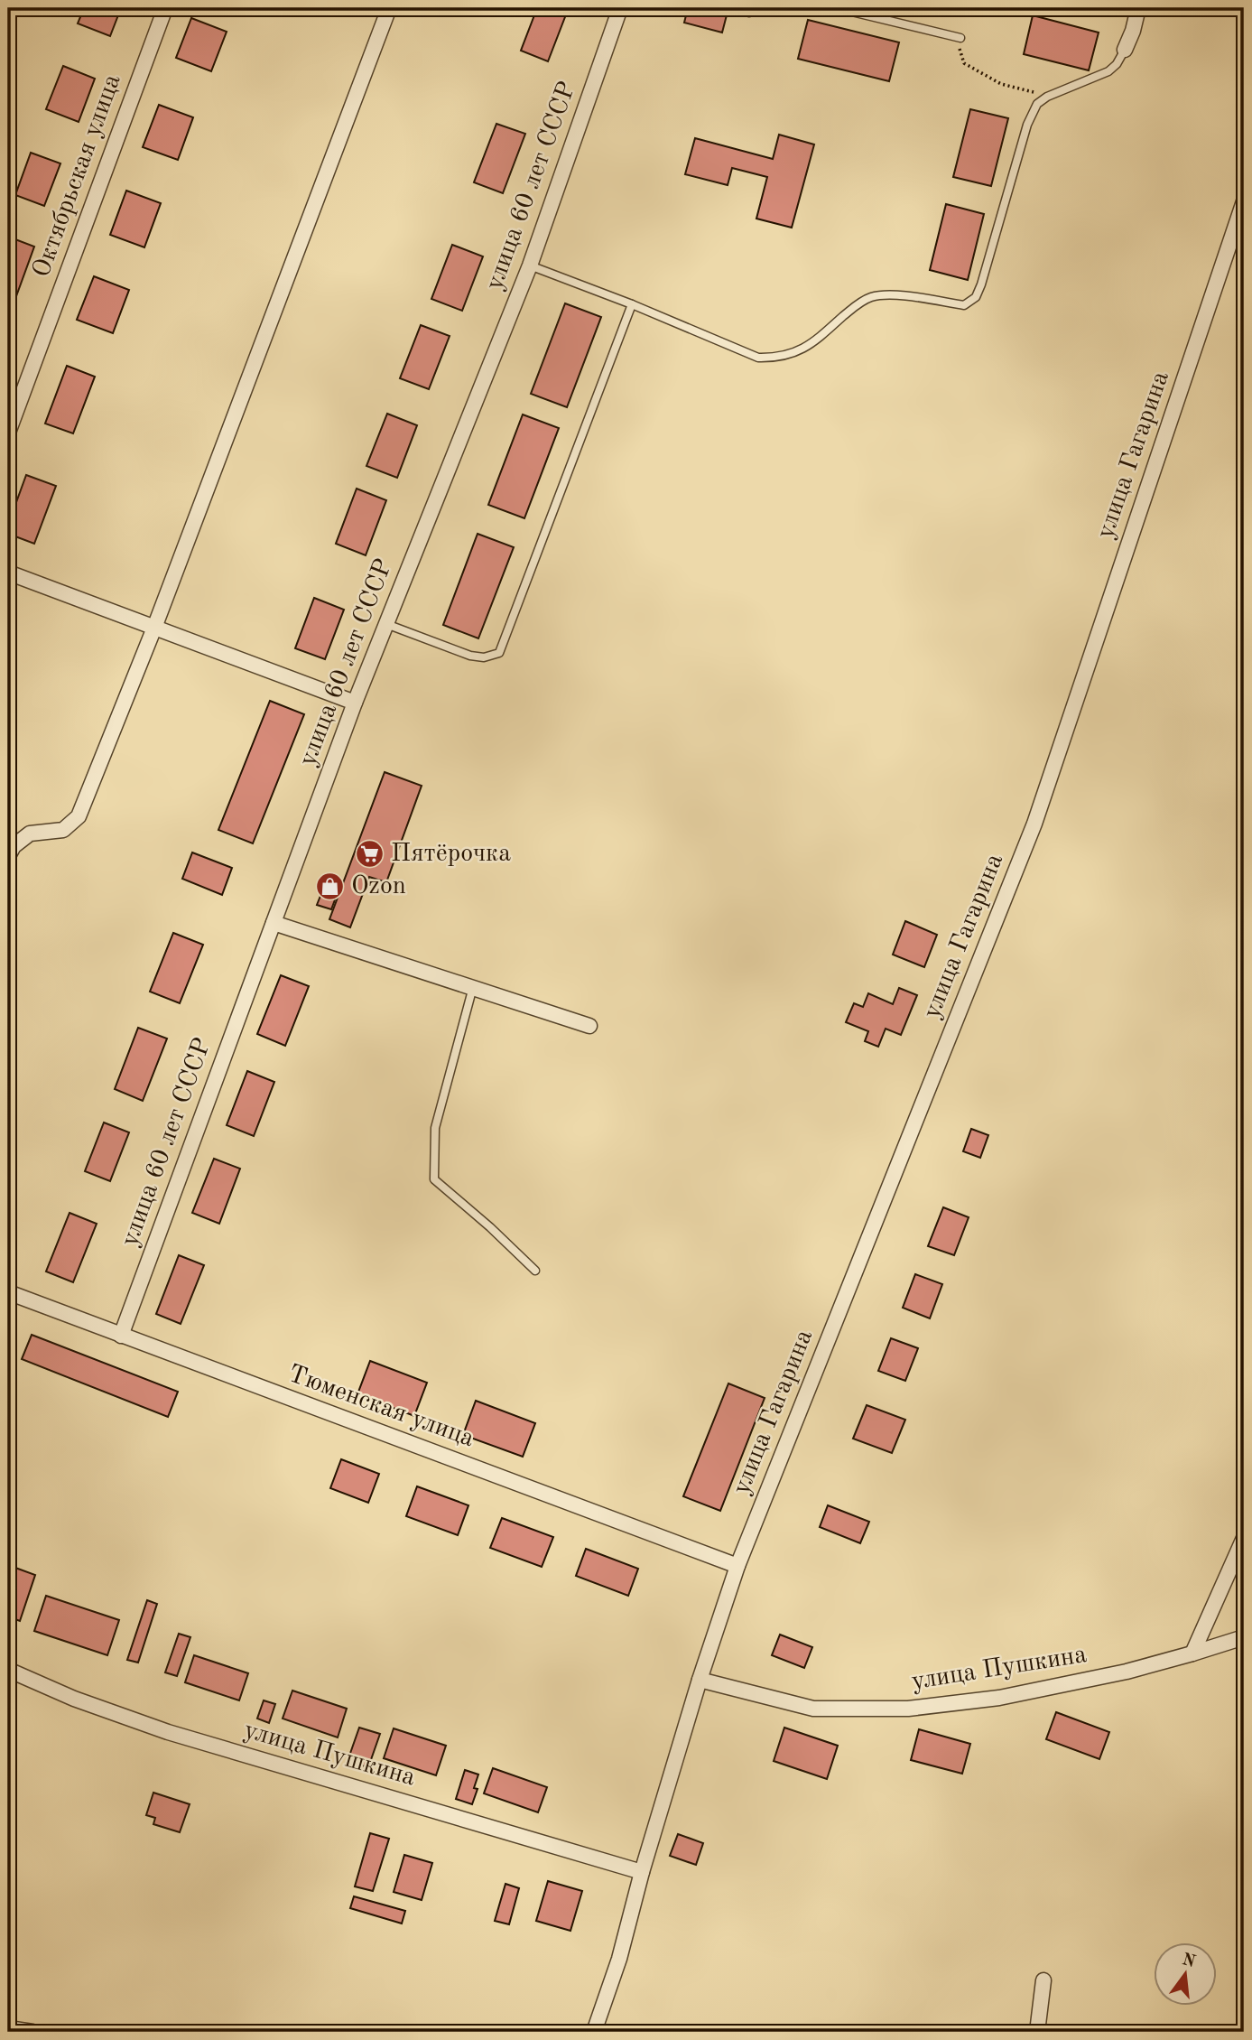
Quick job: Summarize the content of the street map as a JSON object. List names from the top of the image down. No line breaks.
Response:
{"streets":{"street":["Октябрьская улица","улица 60 лет СССР","улица Гагарина","Тюменская улица","улица Пушкина"]},"crossings":[["улица 60 лет СССР","Тюменская улица"],["улица Гагарина","Тюменская улица"],["улица Гагарина","улица Пушкина"]],"places":{"supermarket":["Пятёрочка"],"shop":["Ozon"]},"north":"top"}
